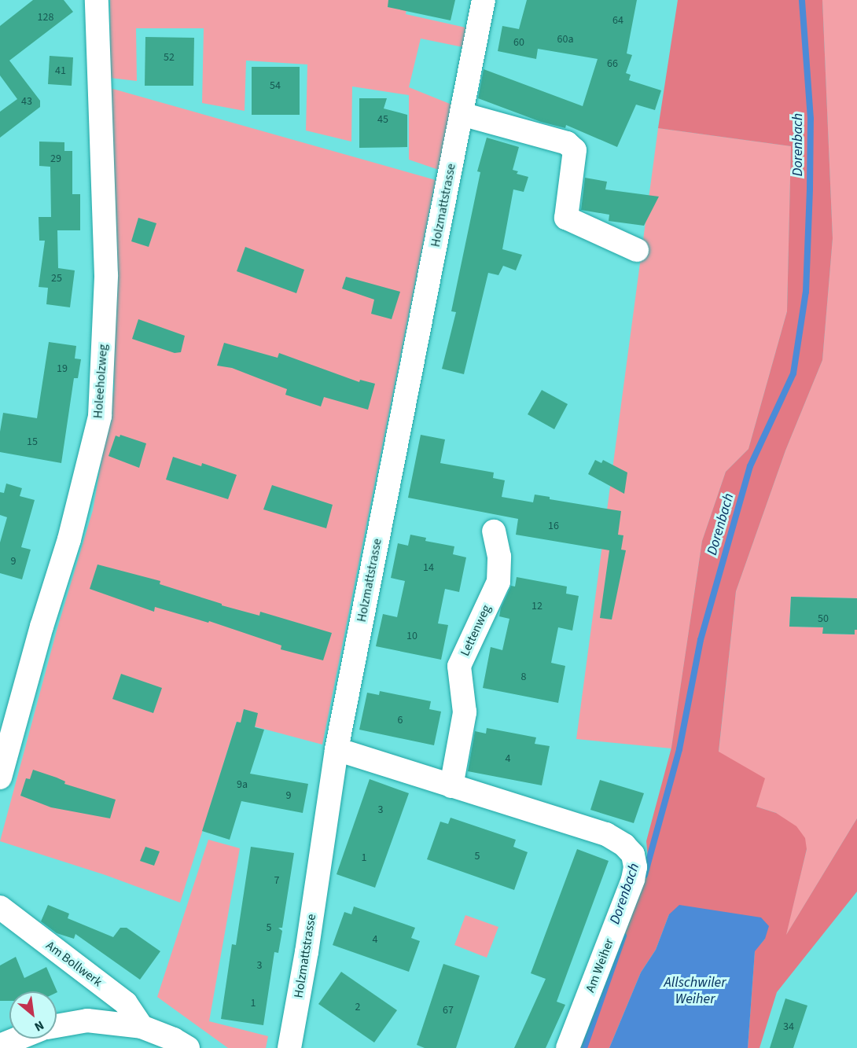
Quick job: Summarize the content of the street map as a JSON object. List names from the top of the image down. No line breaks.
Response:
{"streets":{"street":["Holzmattstrasse","Holeeholzweg","Lettenweg","Am Bollwerk","Am Weiher"]},"crossings":[["Lettenweg","Am Weiher"]],"water":["Dorenbach","Allschwiler Weiher"],"house_numbers":["128","64","60a","60","52","66","41","54","43","45","29","25","19","15","16","9","14","12","50","10","8","6","4","9a","9","3","5","1","7","5","4","3","1","2","67","34"],"north":"bottom right"}
